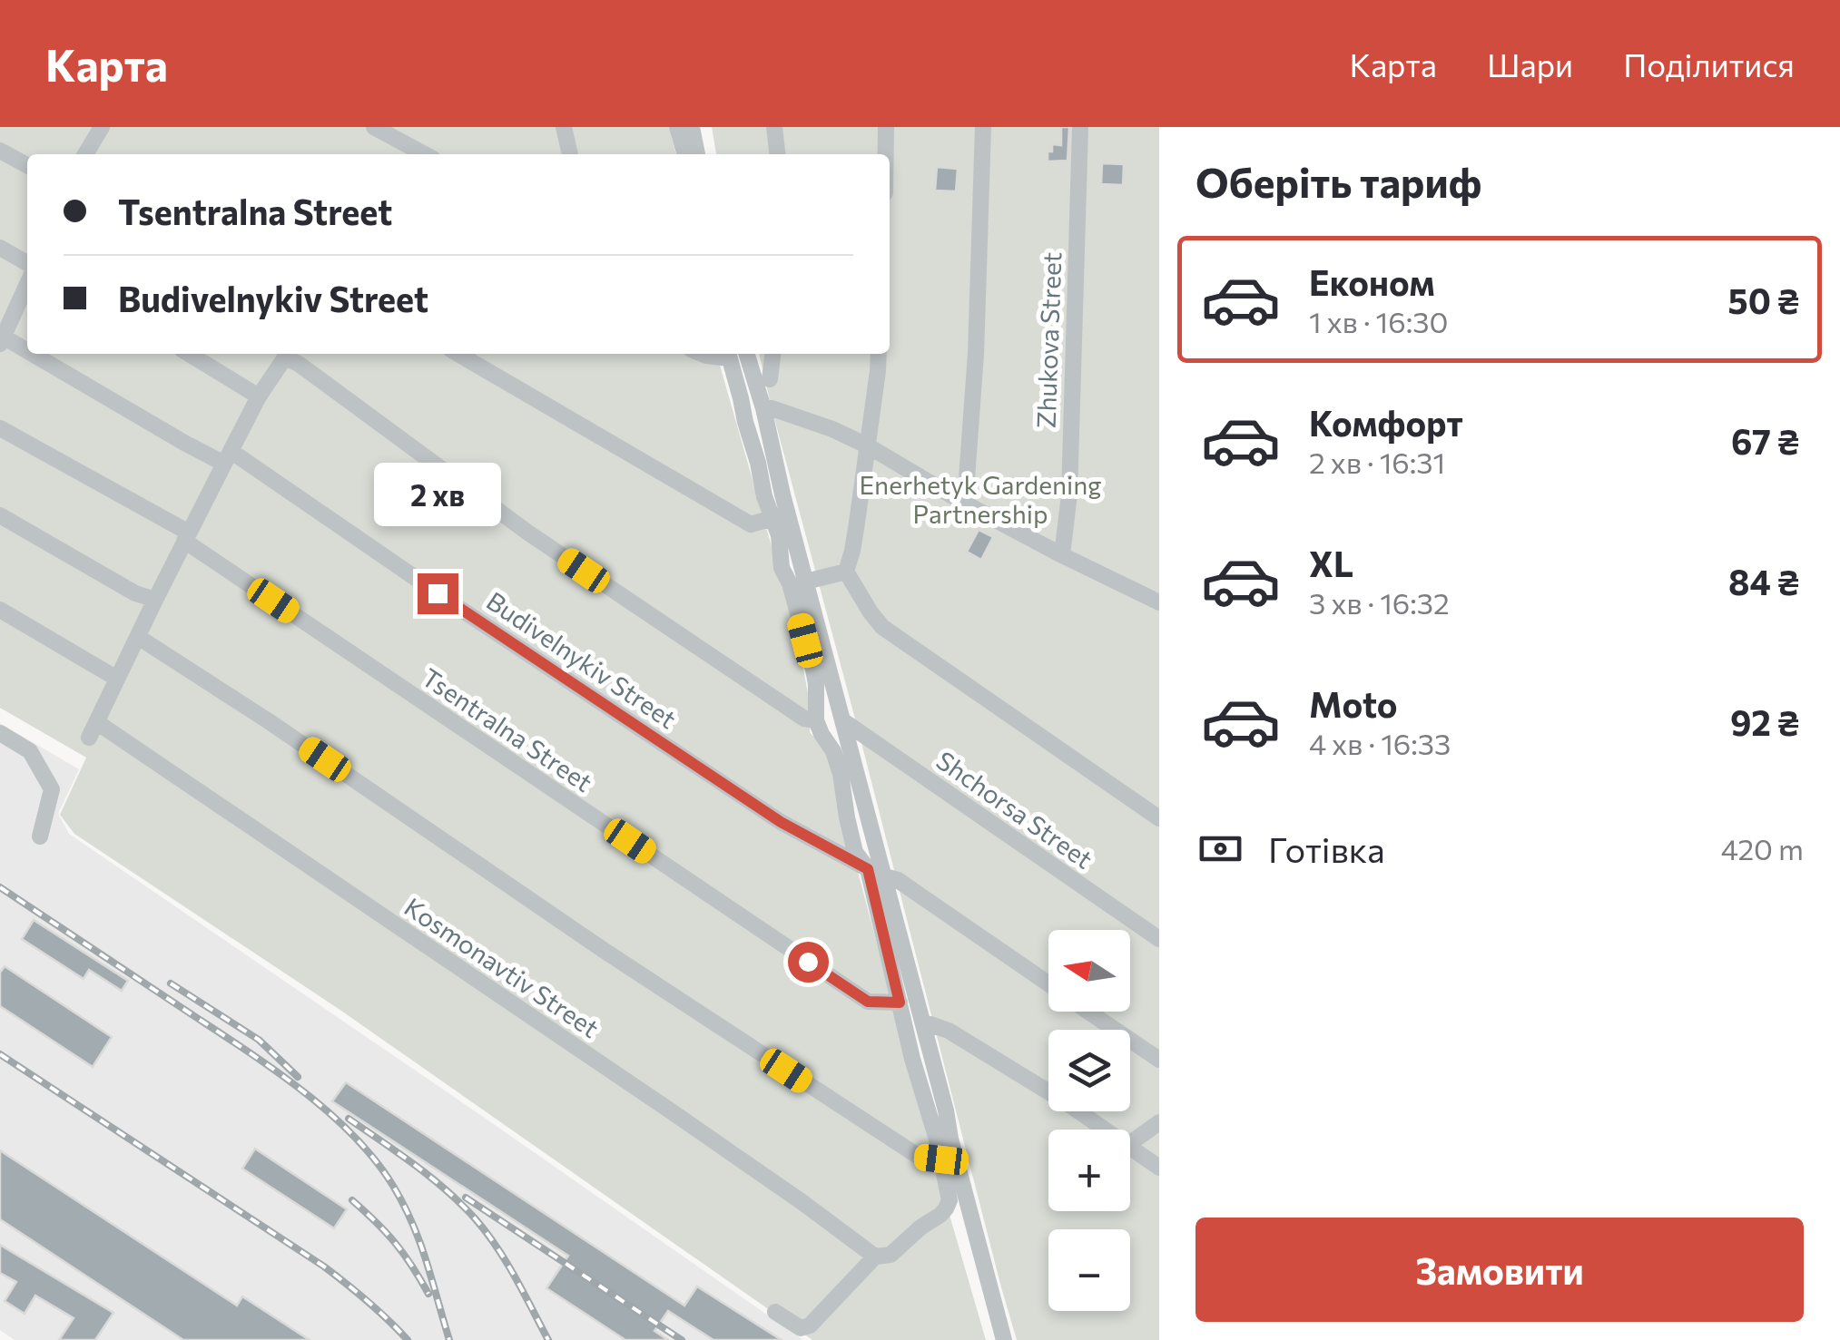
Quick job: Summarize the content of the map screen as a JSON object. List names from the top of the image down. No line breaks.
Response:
{"streets":{"lane":["Zhukova Street","Budivelnykiv Street","Tsentralna Street","Shchorsa Street","Kosmonavtiv Street"]},"parks":["Enerhetyk Gardening Partnership"],"north":"left","page":{"header":"Карта","nav":["Карта","Шари","Поділитися"],"heading":"Оберіть тариф","banner":["Tsentralna Street","Budivelnykiv Street"],"list":[{"name":"Економ","note":"1 хв · 16:30","value":"50 ₴"},{"name":"Комфорт","note":"2 хв · 16:31","value":"67 ₴"},{"name":"XL","note":"3 хв · 16:32","value":"84 ₴"},{"name":"Moto","note":"4 хв · 16:33","value":"92 ₴"}],"bubble":"2 хв","pay":["Готівка","420 m"],"map_buttons":["+","−"],"buttons":"Замовити"}}
